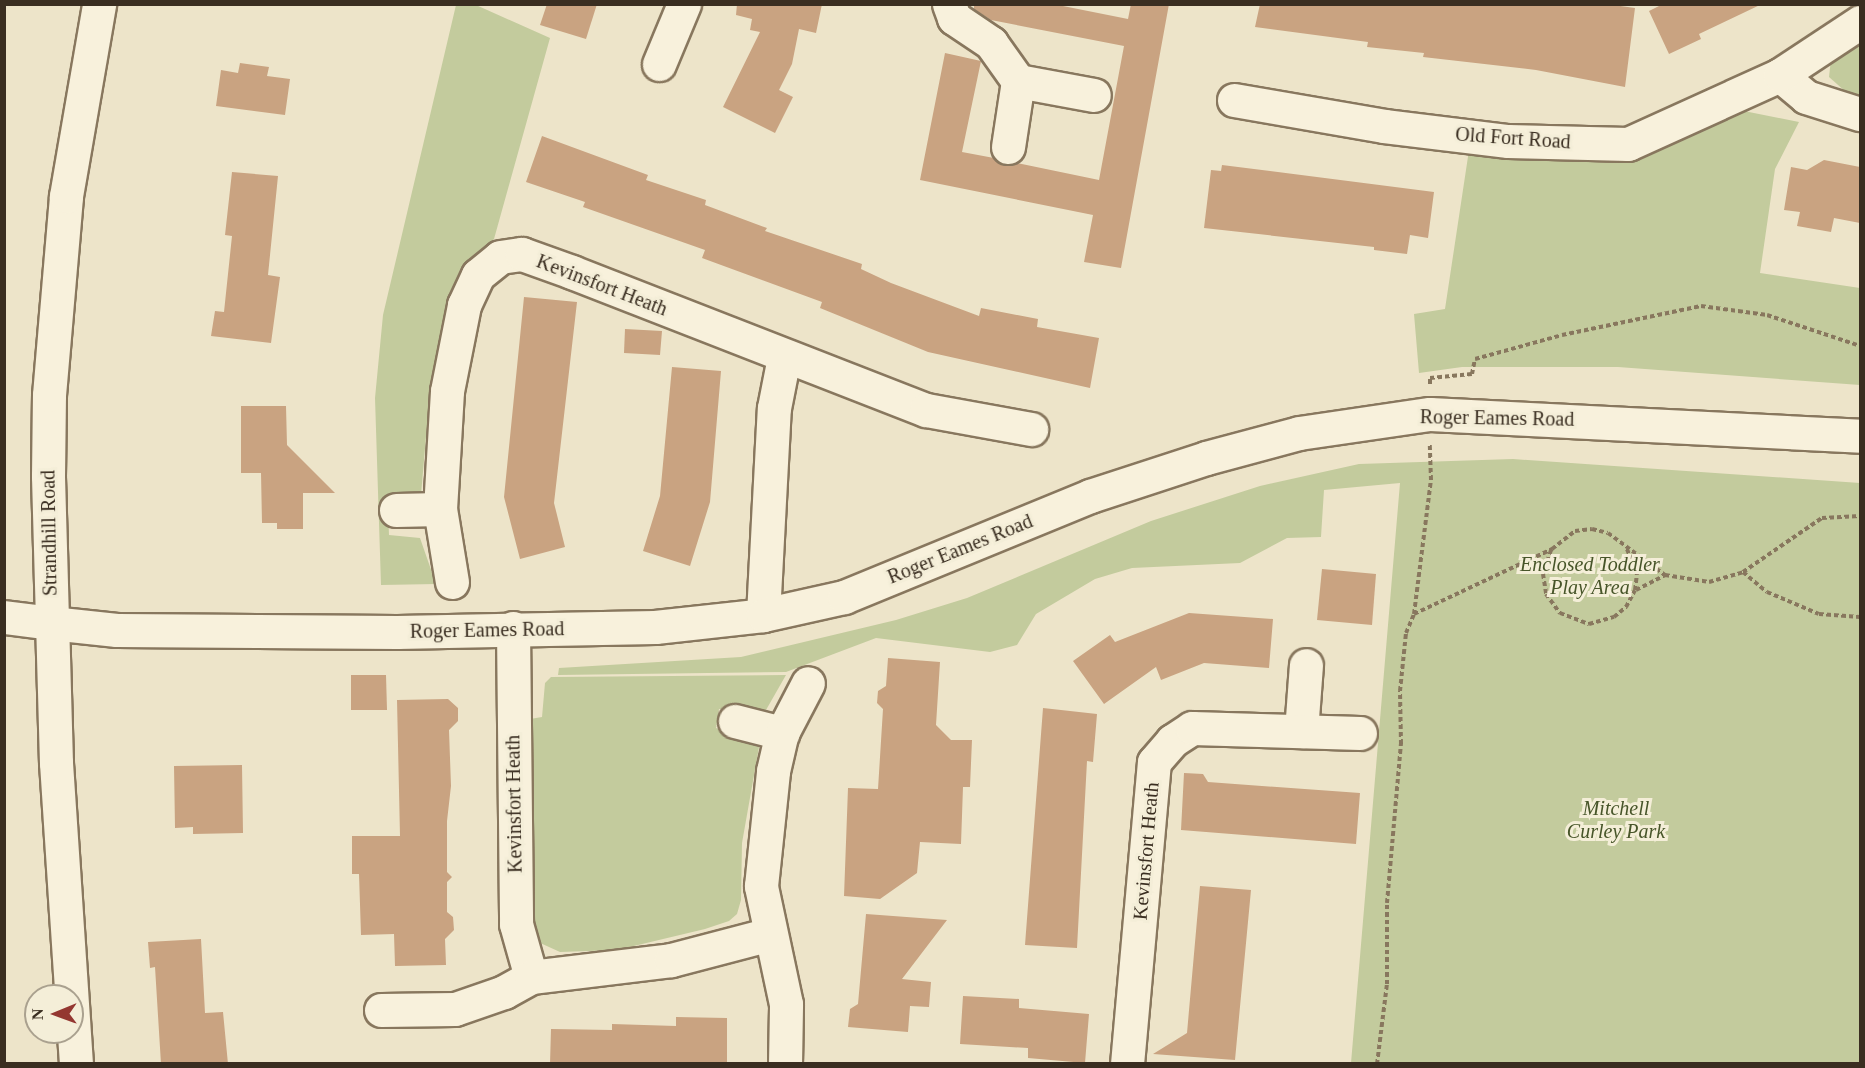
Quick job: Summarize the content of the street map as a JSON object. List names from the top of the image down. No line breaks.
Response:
{"streets":{"street":["Old Fort Road","Kevinsfort Heath","Roger Eames Road","Strandhill Road"]},"crossings":[["Kevinsfort Heath","Roger Eames Road"],["Roger Eames Road","Strandhill Road"]],"parks":["Enclosed Toddler Play Area","Mitchell Curley Park"],"north":"left"}
